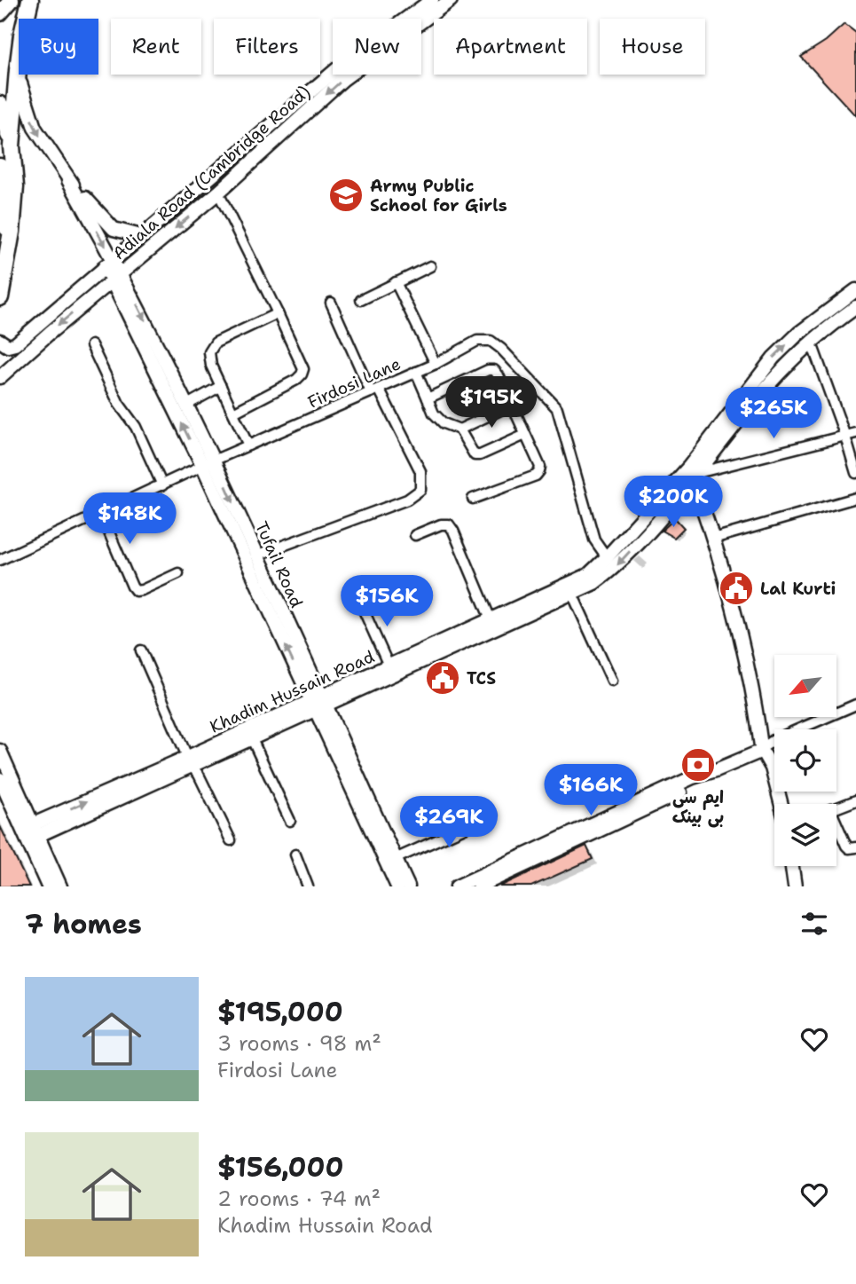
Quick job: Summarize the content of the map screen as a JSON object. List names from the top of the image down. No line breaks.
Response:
{"streets":{"main road":["Adiala Road (Cambridge Road)","Tufail Road","Khadim Hussain Road"],"street":["Firdosi Lane"]},"crossings":[["Adiala Road (Cambridge Road)","Tufail Road"],["Firdosi Lane","Tufail Road"],["Firdosi Lane","Khadim Hussain Road"],["Tufail Road","Khadim Hussain Road"]],"places":{"school or university":["Army Public School for Girls"],"public building":["Lal Kurti","TCS"],"bank":["ایم سی بی بینک"]},"north":"bottom left","page":{"chip":["Buy","Rent","Filters","New","Apartment","House"],"price":["$195K","$265K","$200K","$148K","$156K","$166K","$269K"],"heading":"7 homes","list":[{"name":"$195,000","note":"3 rooms · 98 m² · Firdosi Lane"},{"name":"$156,000","note":"2 rooms · 74 m² · Khadim Hussain Road"}]}}
